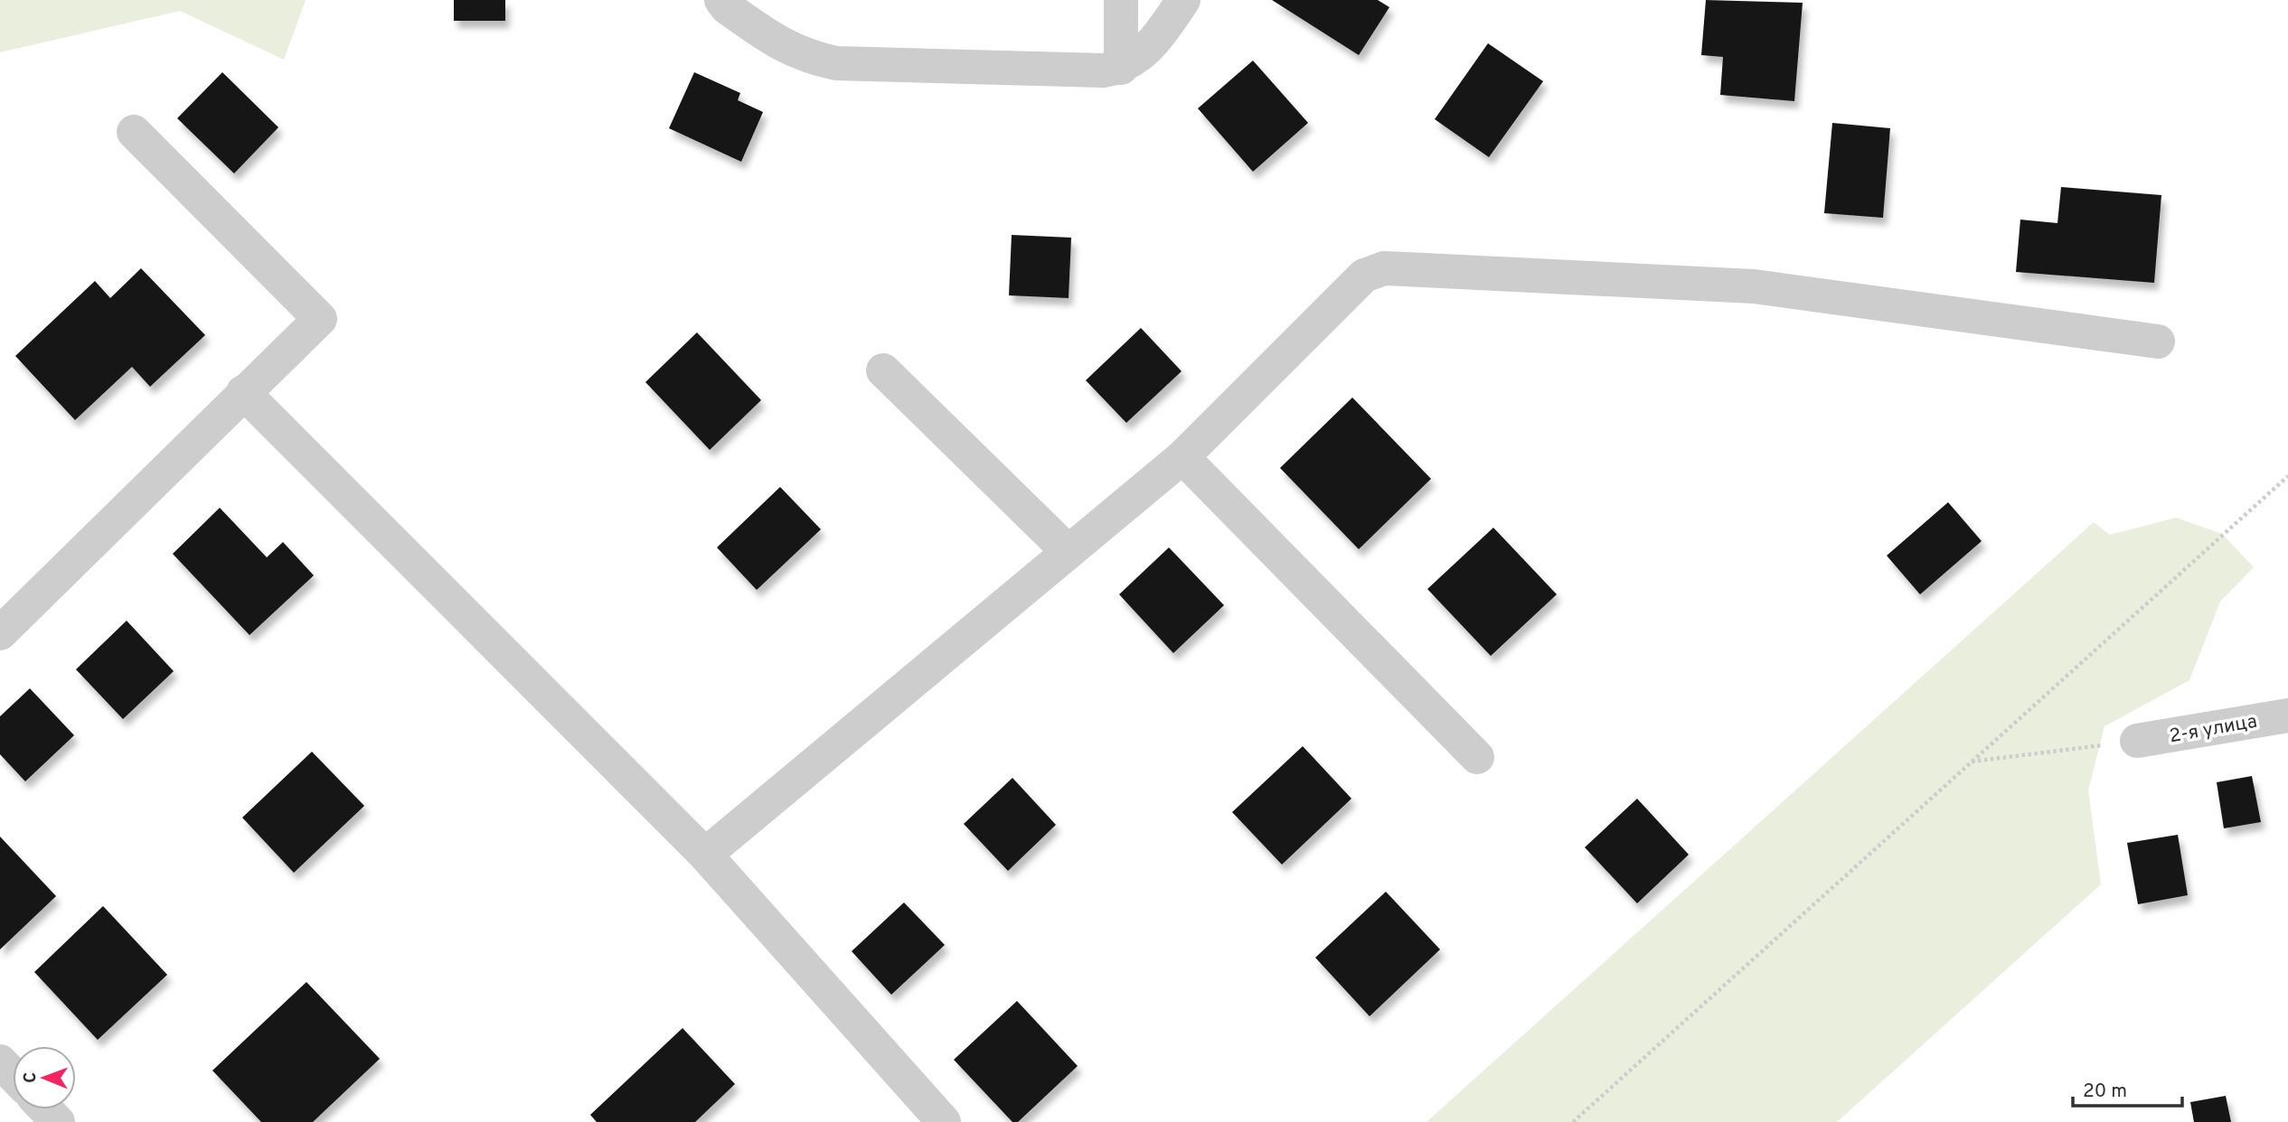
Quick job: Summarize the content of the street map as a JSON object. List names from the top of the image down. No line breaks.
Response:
{"streets":{"street":["2-я улица"]},"scale_bar":"20 m","north":"left"}
